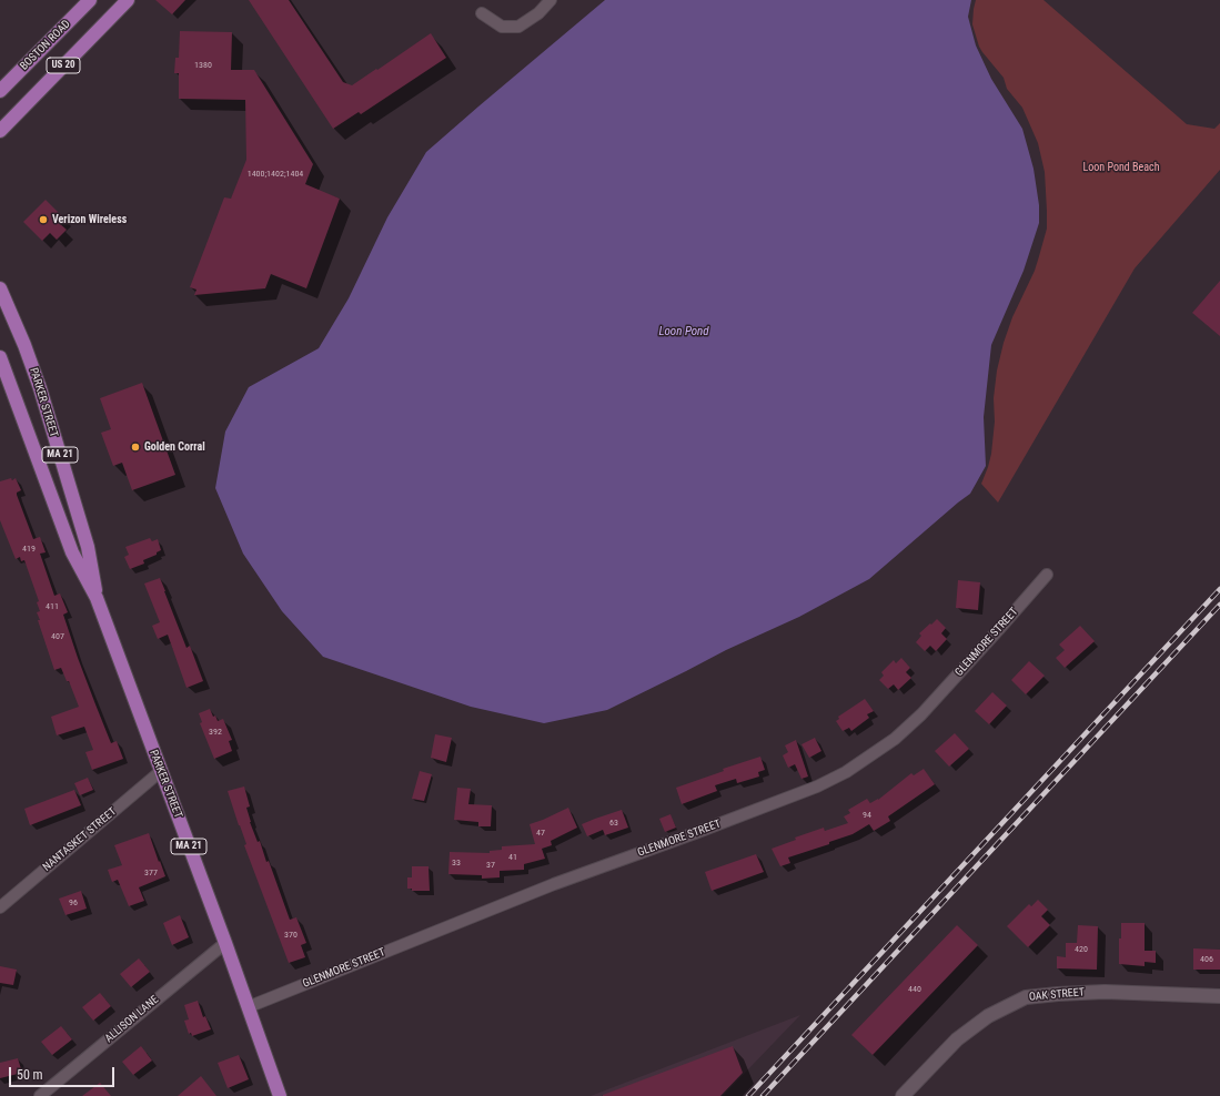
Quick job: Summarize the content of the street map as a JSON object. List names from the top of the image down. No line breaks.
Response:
{"streets":{"main road":["BOSTON ROAD","US 20","PARKER STREET","MA 21"],"street":["GLENMORE STREET","NANTASKET STREET","OAK STREET","ALLISON LANE"]},"crossings":[["PARKER STREET","GLENMORE STREET"],["PARKER STREET","NANTASKET STREET"],["PARKER STREET","ALLISON LANE"]],"water":["Loon Pond"],"parks":["Loon Pond Beach"],"places":["Verizon Wireless","Golden Corral"],"house_numbers":["1380","1400;1402;1404","419","411","407","392","94","63","47","41","33","37","377","96","370","420","406","440"],"scale_bar":"50 m"}
